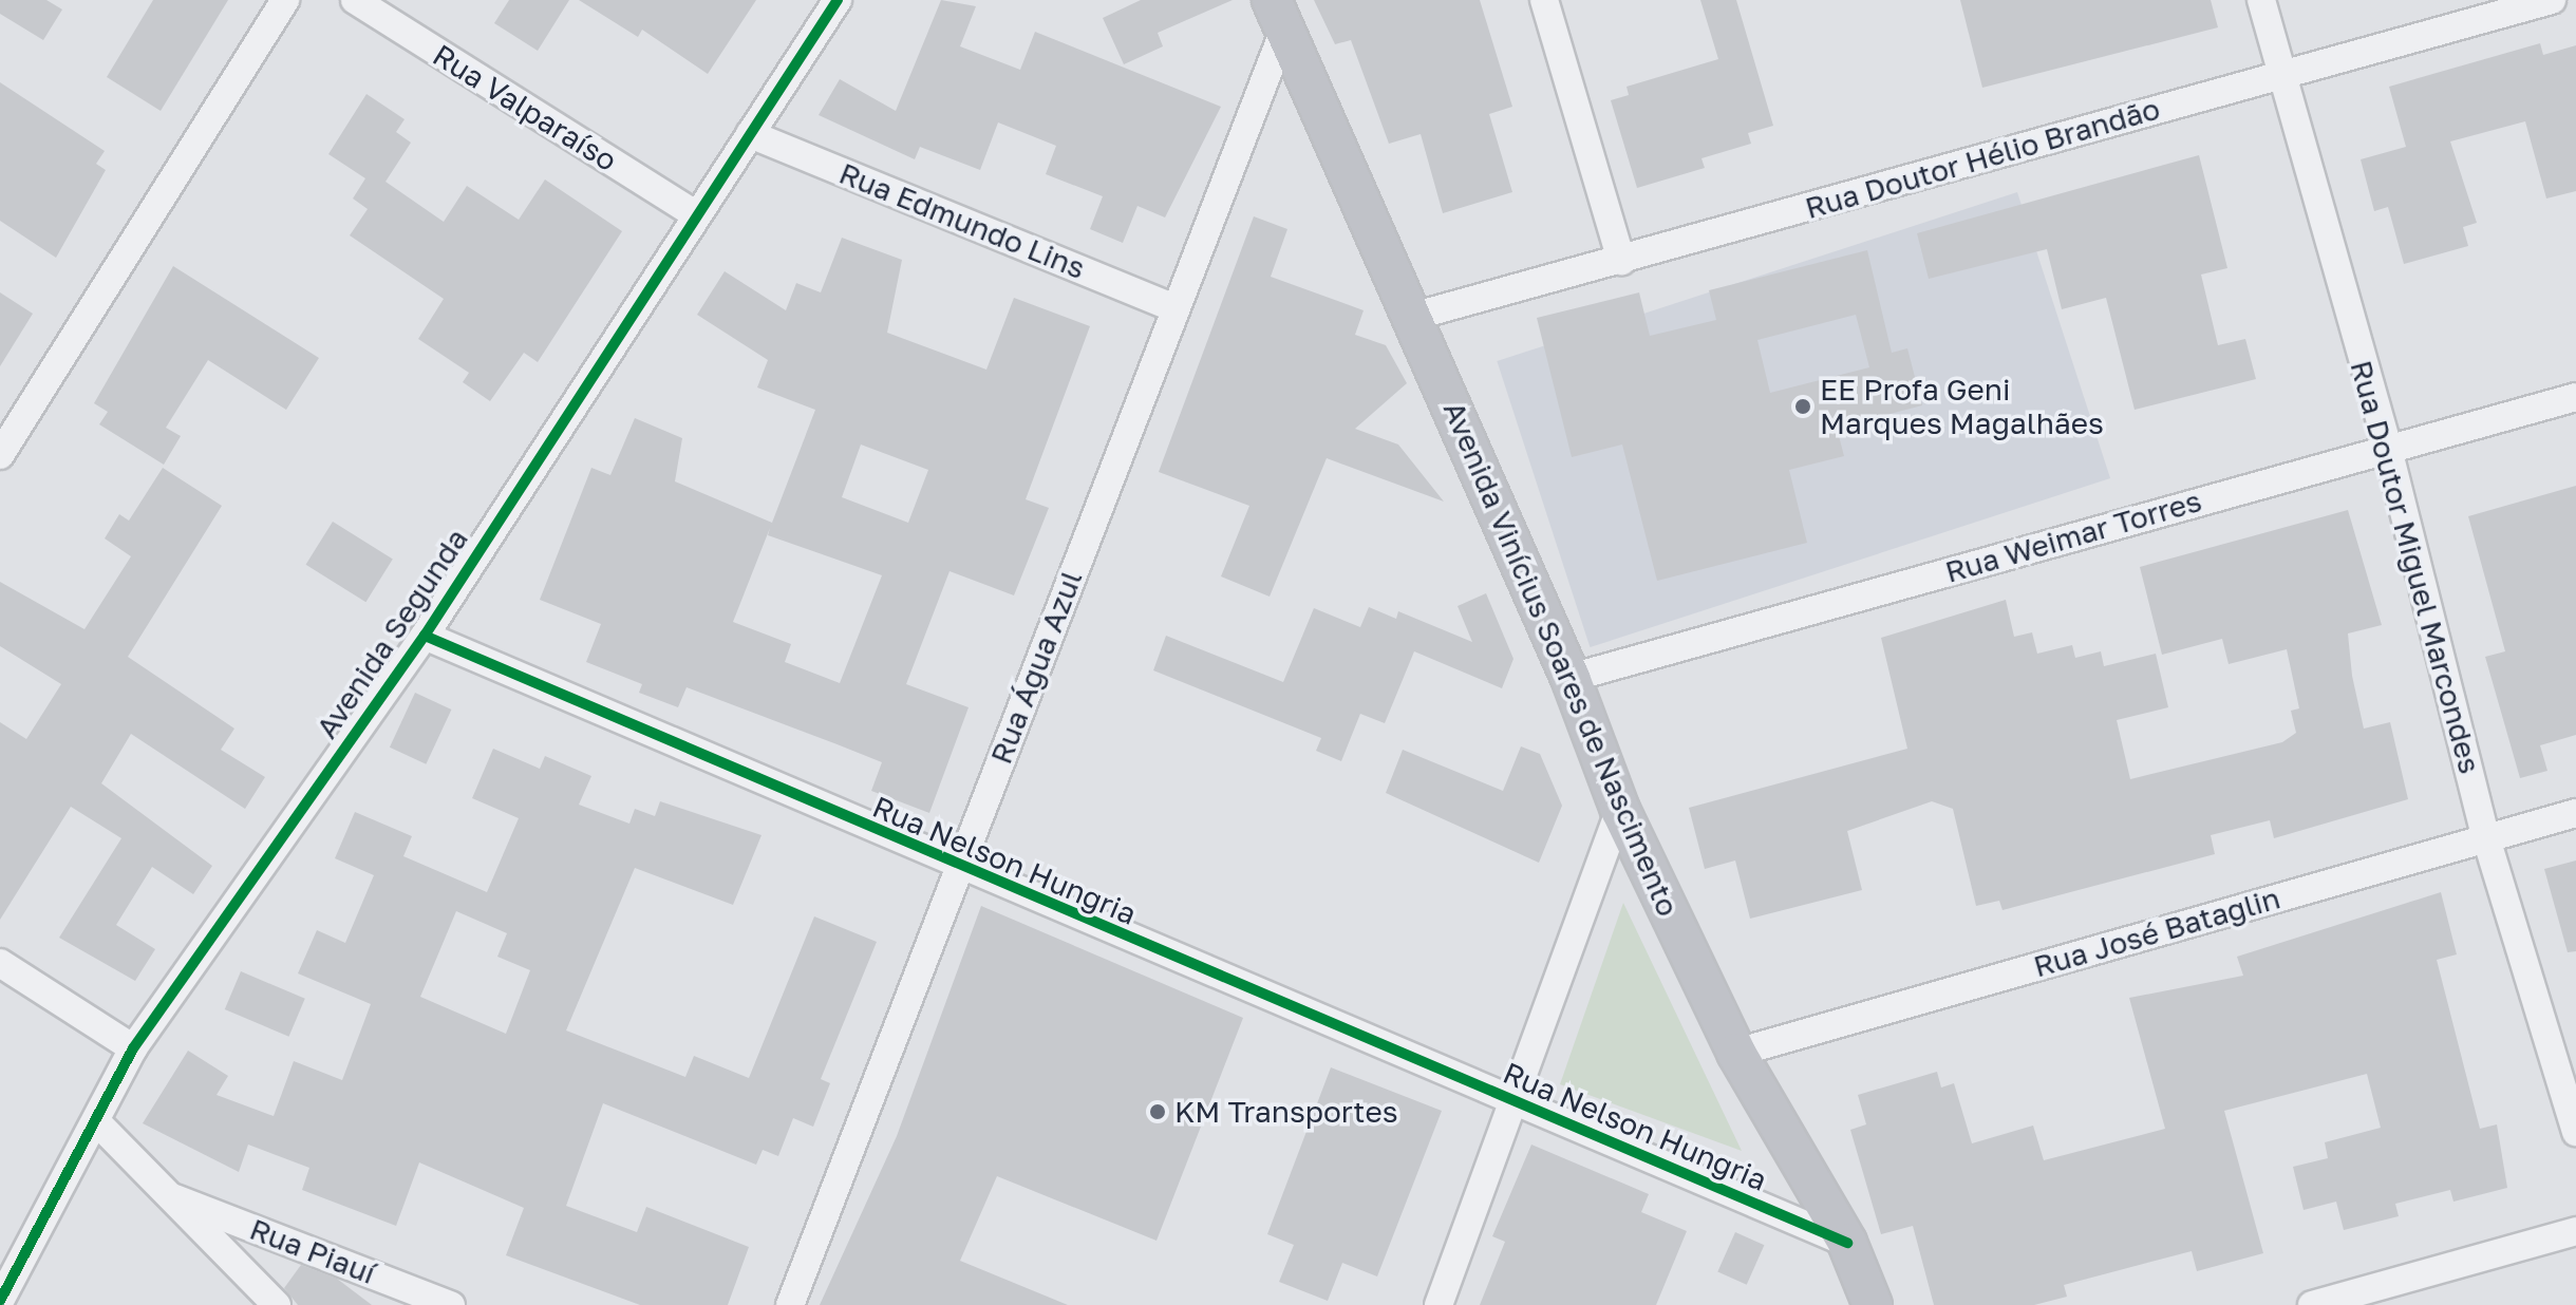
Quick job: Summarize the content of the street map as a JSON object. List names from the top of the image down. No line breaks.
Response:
{"streets":{"street":["Rua Valparaíso","Rua Doutor Hélio Brandão","Rua Edmundo Lins","Rua Weimar Torres","Rua Doutor Miguel Marcondes","Avenida Segunda","Avenida Vinícius Soares de Nascimento","Rua Água Azul","Rua Nelson Hungria","Rua José Bataglin","Rua Piauí"]},"crossings":[["Rua Valparaíso","Avenida Segunda"],["Rua Doutor Hélio Brandão","Rua Doutor Miguel Marcondes"],["Rua Doutor Hélio Brandão","Avenida Vinícius Soares de Nascimento"],["Rua Edmundo Lins","Avenida Segunda"],["Rua Edmundo Lins","Rua Água Azul"],["Rua Weimar Torres","Rua Doutor Miguel Marcondes"],["Rua Weimar Torres","Avenida Vinícius Soares de Nascimento"],["Rua Doutor Miguel Marcondes","Rua José Bataglin"],["Avenida Segunda","Rua Nelson Hungria"],["Avenida Vinícius Soares de Nascimento","Rua Água Azul"],["Avenida Vinícius Soares de Nascimento","Rua Nelson Hungria"],["Avenida Vinícius Soares de Nascimento","Rua José Bataglin"],["Rua Água Azul","Rua Nelson Hungria"]],"places":["EE Profª Geni Marques Magalhães","KM Transportes"]}
